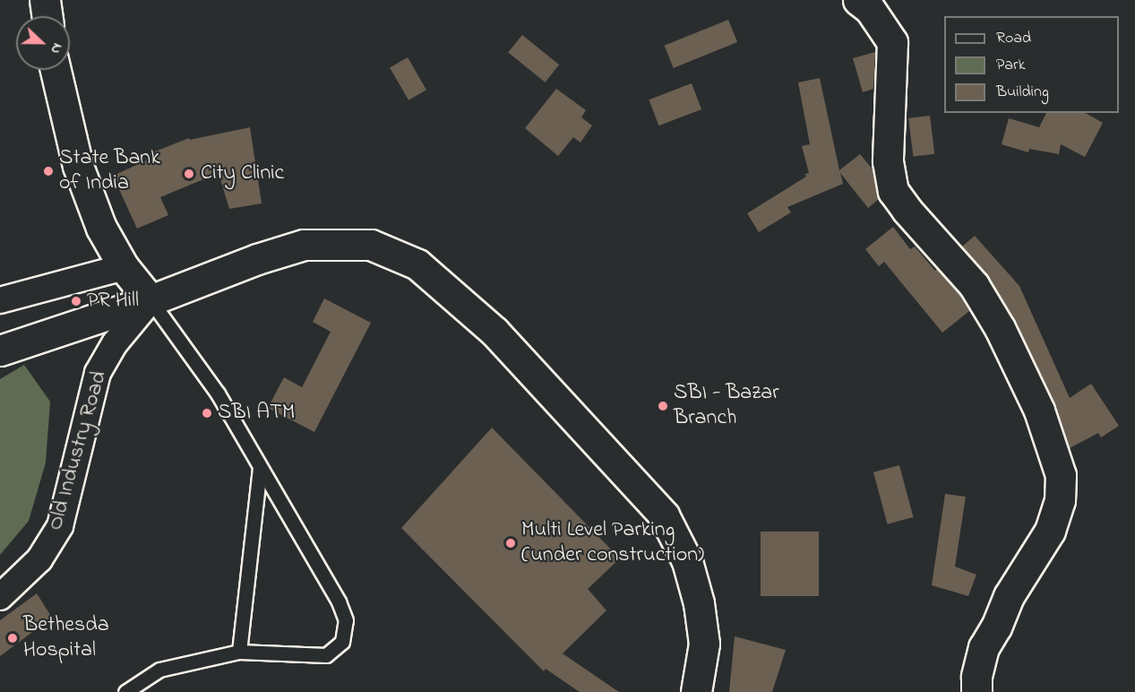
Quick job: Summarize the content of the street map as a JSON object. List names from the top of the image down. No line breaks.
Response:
{"streets":{"street":["Old Industry Road"]},"places":["State Bank of India","City Clinic","PR Hill","SBI - Bazar Branch","SBI ATM","Multi Level Parking (under construction)","Bethesda Hospital"],"legend":["Road","Park","Building"],"north":"right"}
